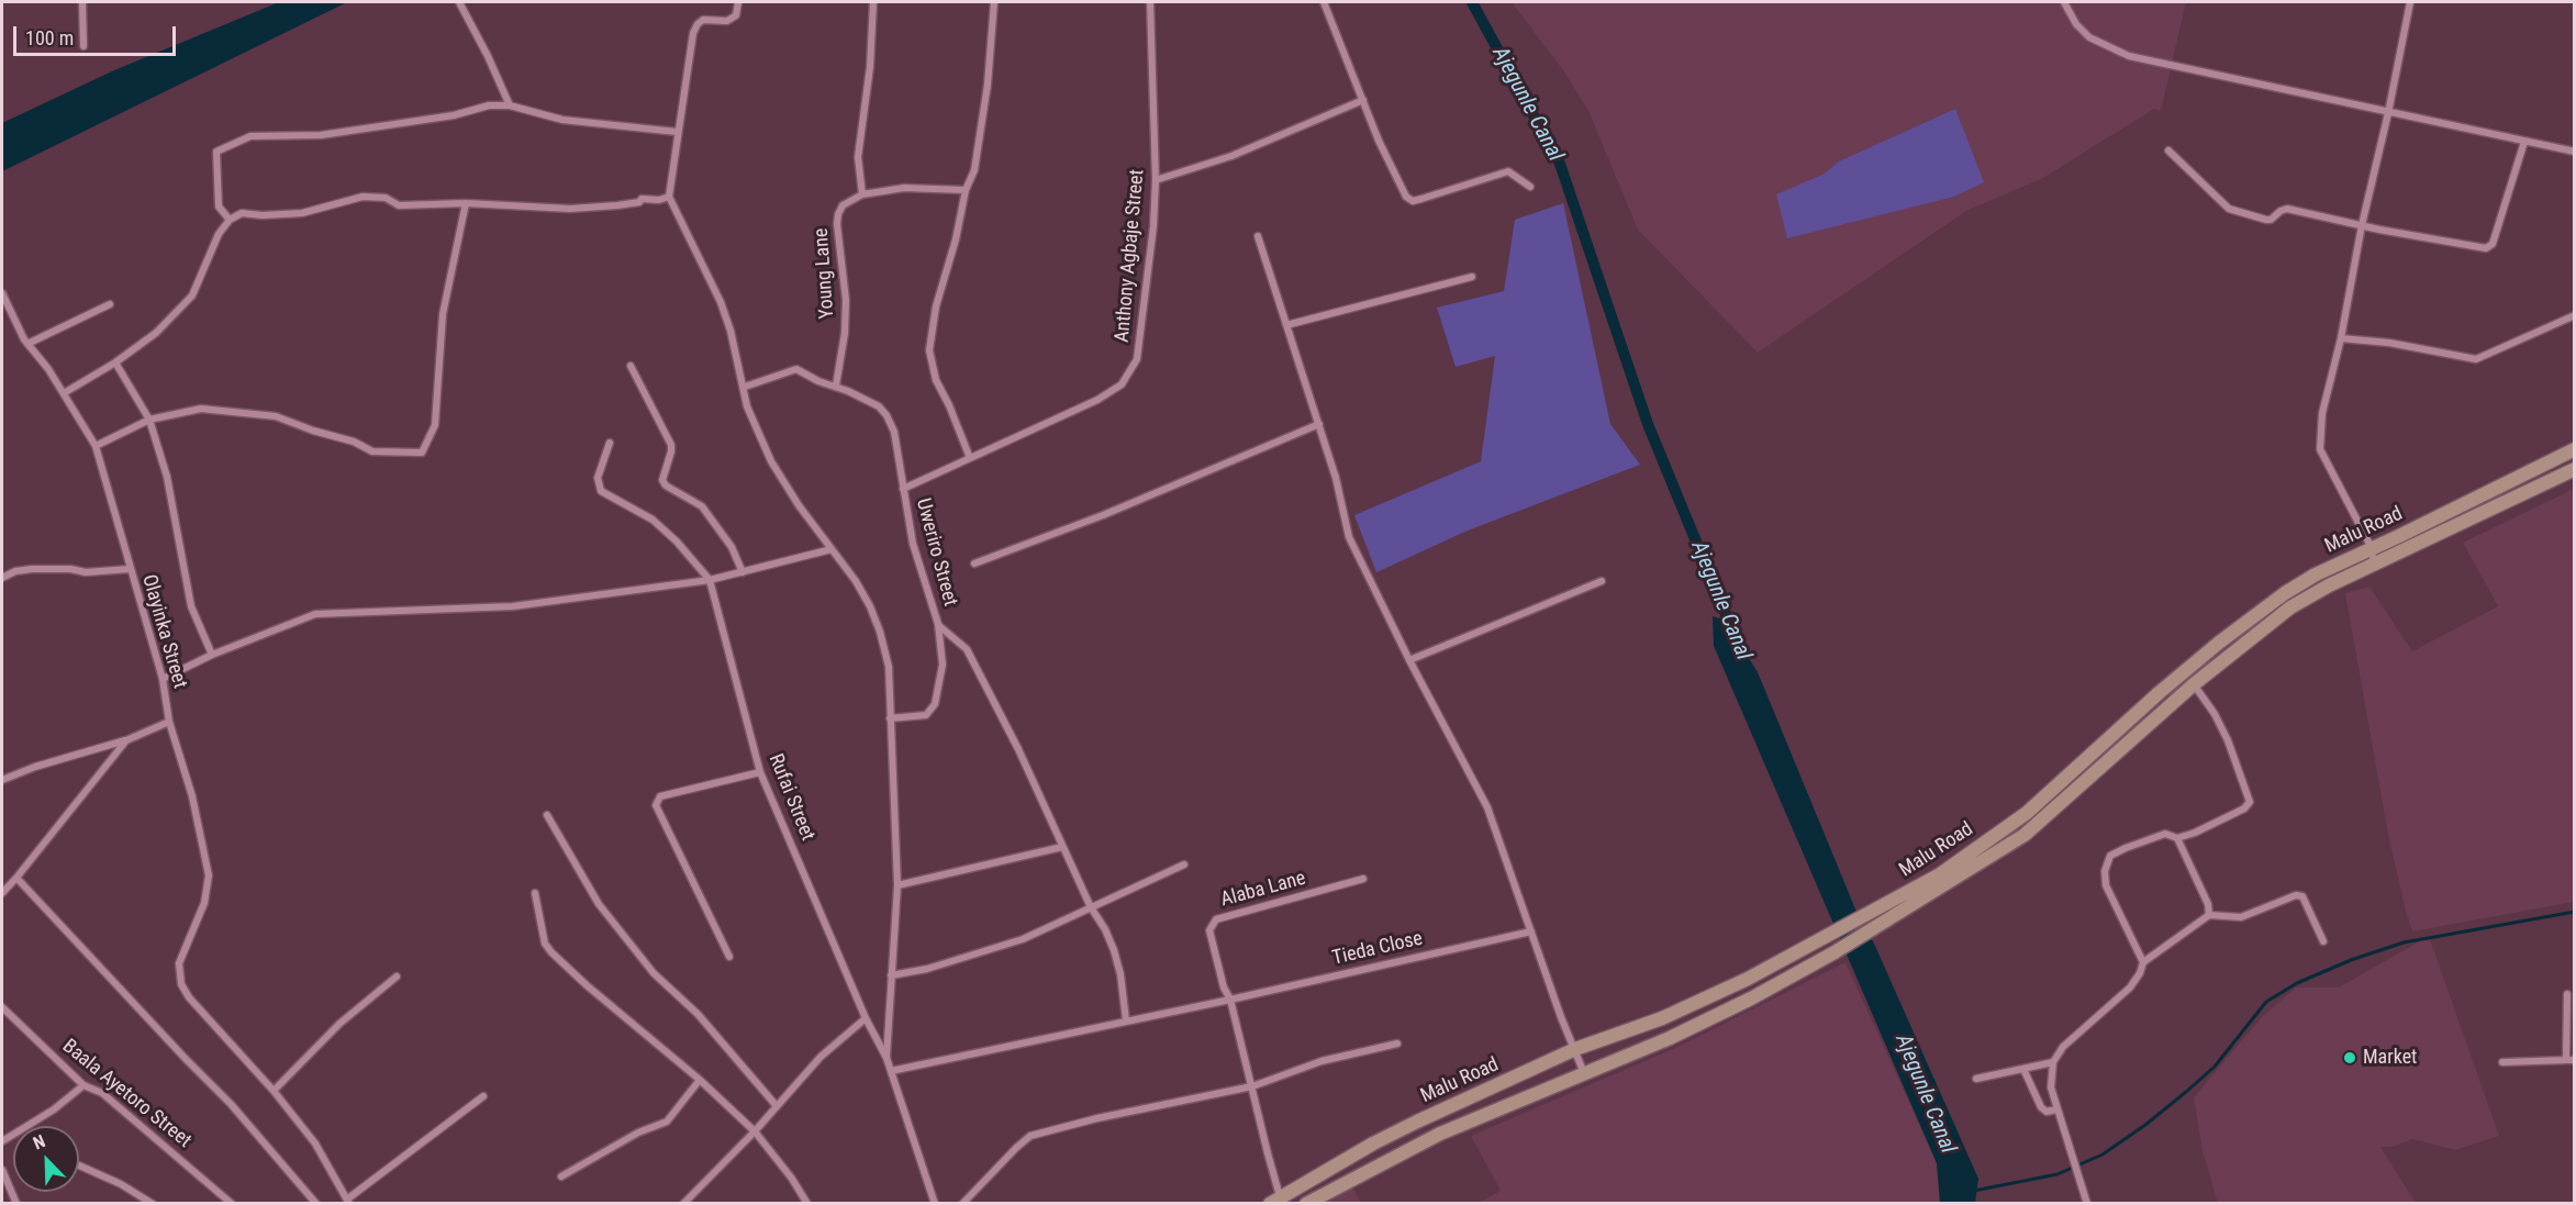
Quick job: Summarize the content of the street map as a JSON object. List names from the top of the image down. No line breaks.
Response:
{"streets":{"main road":["Malu Road"],"street":["Anthony Agbaje Street","Young Lane","Uweriro Street","Olayinka Street","Rufai Street","Alaba Lane","Tieda Close","Baala Ayetoro Street"]},"crossings":[["Anthony Agbaje Street","Uweriro Street"],["Young Lane","Uweriro Street"],["Alaba Lane","Tieda Close"]],"water":["Ajegunle Canal"],"places":["Market"],"scale_bar":"100 m","north":"top left"}
